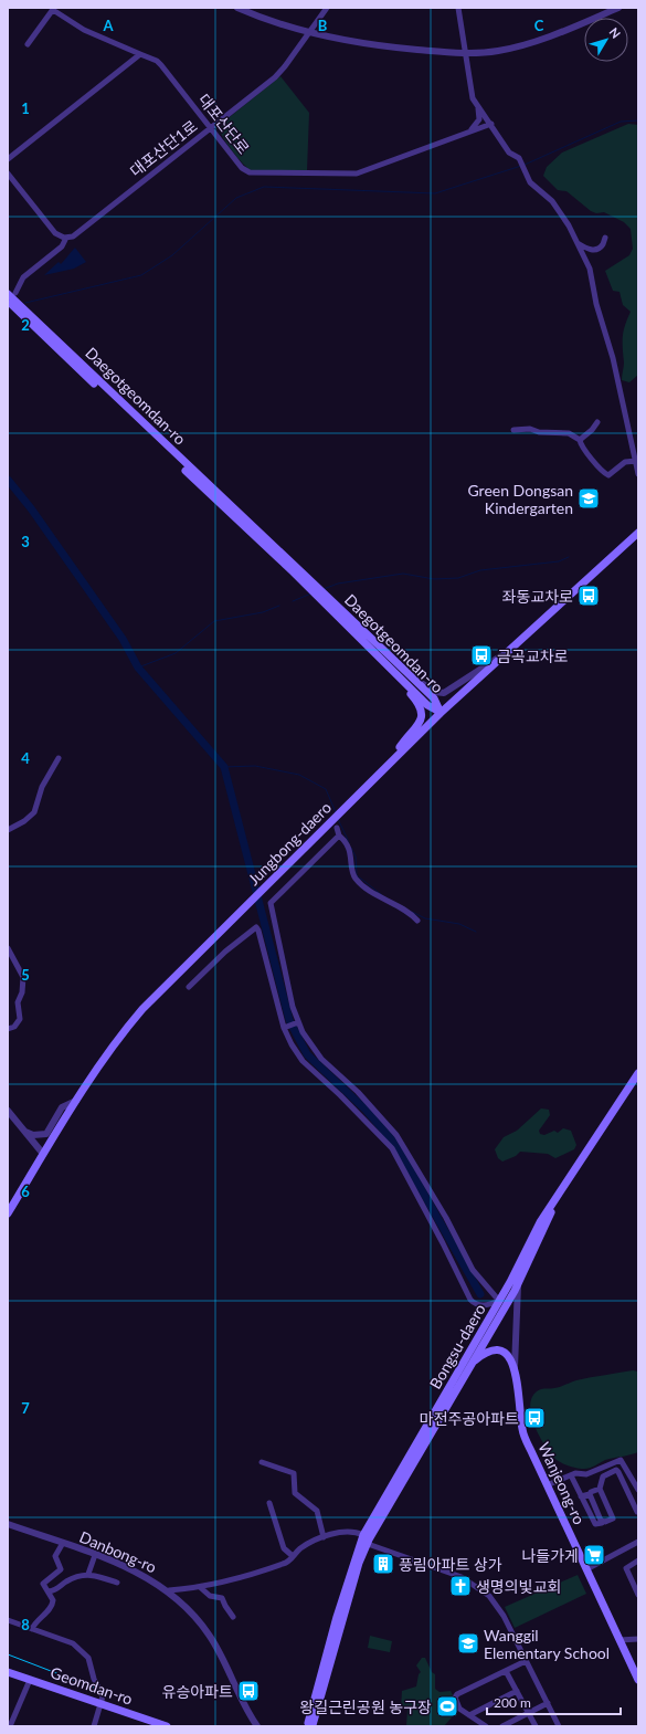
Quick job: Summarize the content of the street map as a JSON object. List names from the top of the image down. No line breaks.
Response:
{"streets":{"main road":["Daegotgeomdan-ro","Jungbong-daero","Bongsu-daero","Wanjeong-ro","Geomdan-ro"],"street":["대포산단로","대포산단1로","Danbong-ro"]},"crossings":[["대포산단로","대포산단1로"],["Daegotgeomdan-ro","Jungbong-daero"],["Bongsu-daero","Wanjeong-ro"]],"places":{"school or university":["Green Dongsan Kindergarten","Wanggil Elementary School"],"bus stop":["좌동교차로","금곡교차로","마전주공아파트","유승아파트"],"supermarket":["나들가게"],"building":["풍림아파트 상가"],"church":["생명의빛교회"],"sports":["왕길근린공원 농구장"]},"scale_bar":"200 m","north":"top right","grid":{"columns":["A","B","C"],"rows":["1","2","3","4","5","6","7","8"]}}
